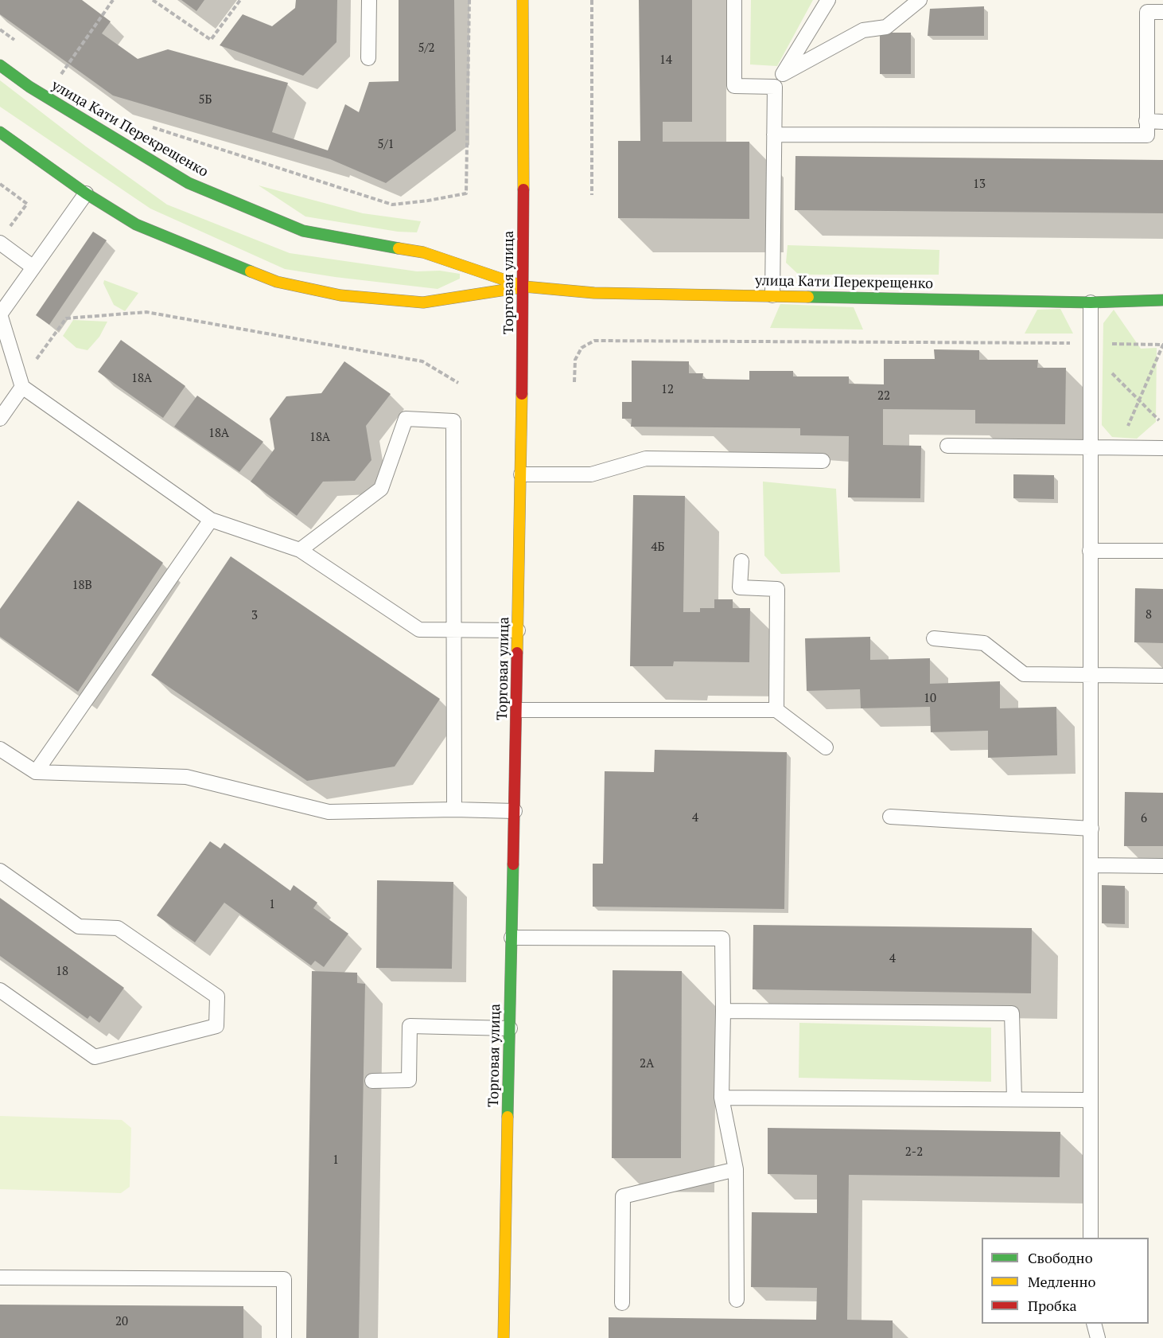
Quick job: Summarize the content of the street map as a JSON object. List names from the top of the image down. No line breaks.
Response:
{"streets":{"street":["улица Кати Перекрещенко","Торговая улица"]},"crossings":[["улица Кати Перекрещенко","Торговая улица"]],"house_numbers":["5/2","14","5Б","5/1","13","18А","12","22","18А","18А","4Б","18В","8","3","10","4","6","1","4","18","2А","2-2","1","20"],"legend":["Свободно","Медленно","Пробка"]}
